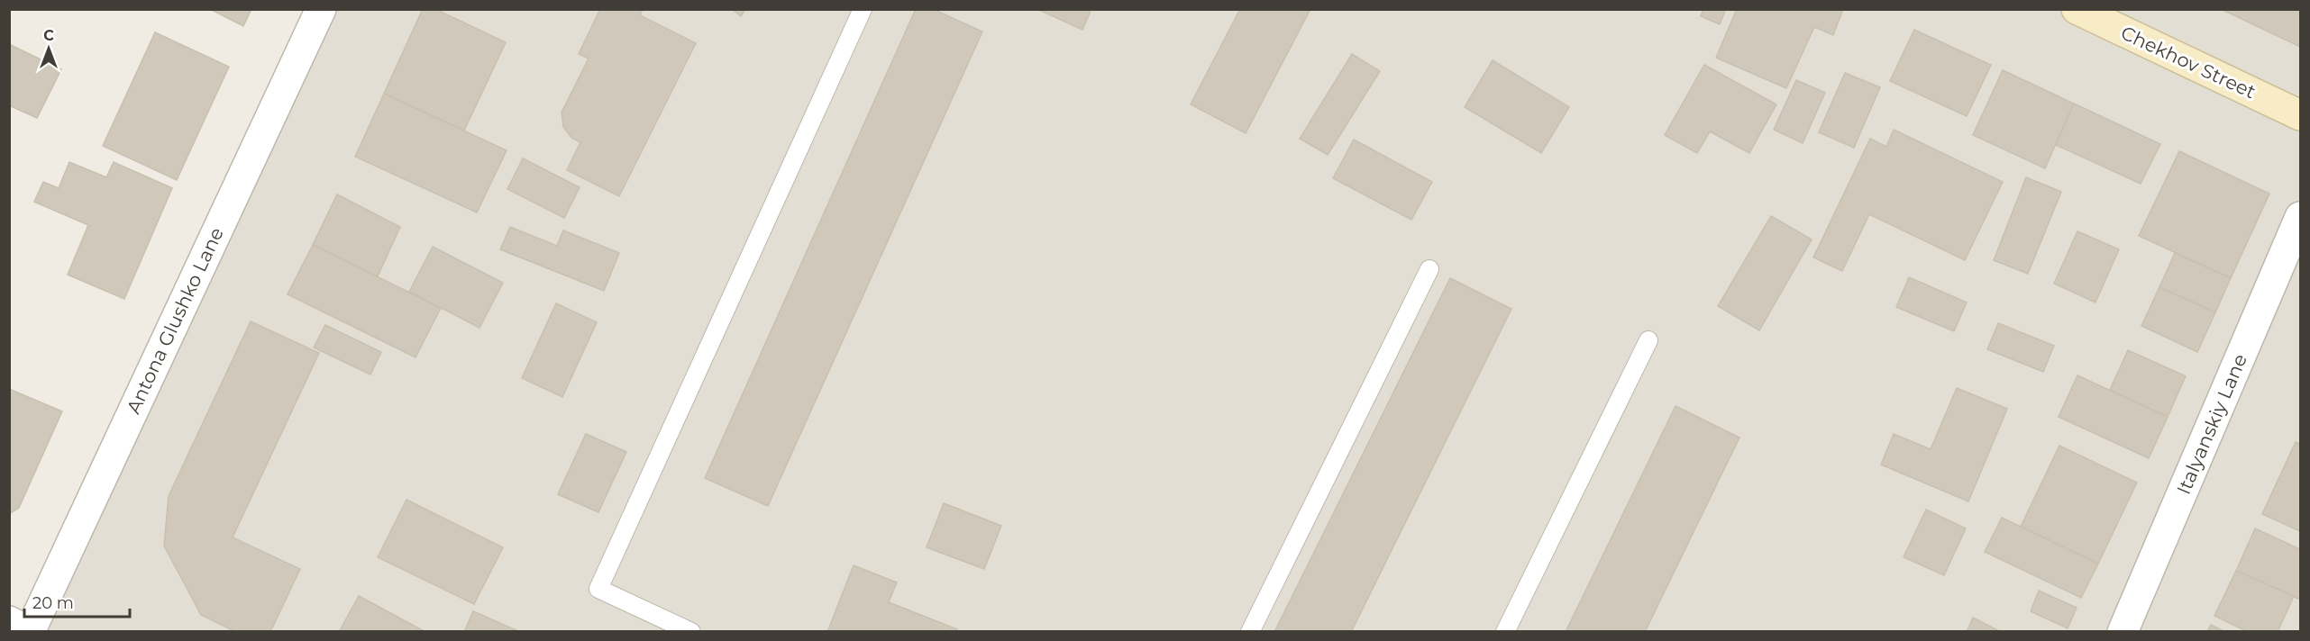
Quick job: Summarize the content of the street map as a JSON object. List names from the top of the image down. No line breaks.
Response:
{"streets":{"main road":["Chekhov Street"],"street":["Antona Glushko Lane","Italyanskiy Lane"]},"scale_bar":"20 m","north":"top"}
